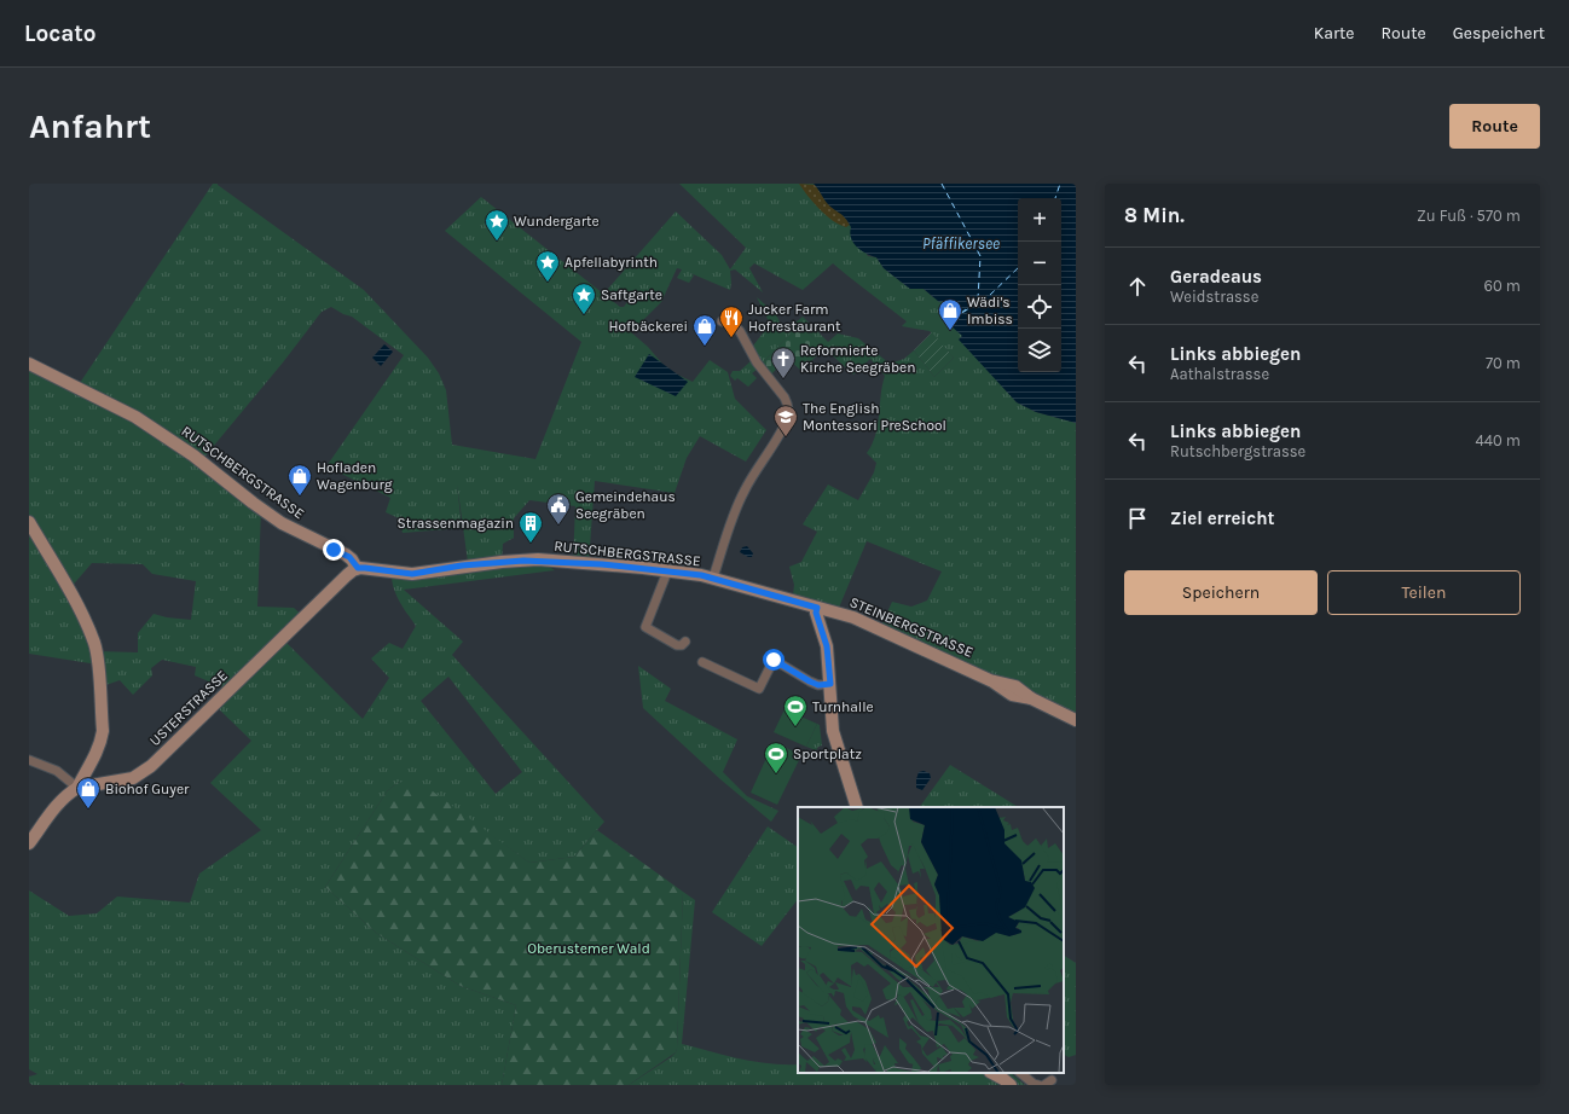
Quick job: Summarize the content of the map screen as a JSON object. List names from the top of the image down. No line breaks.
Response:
{"streets":{"street":["RUTSCHBERGSTRASSE","STEINBERGSTRASSE","USTERSTRASSE"]},"crossings":[["RUTSCHBERGSTRASSE","STEINBERGSTRASSE"],["RUTSCHBERGSTRASSE","USTERSTRASSE"]],"water":["Pfäffikersee"],"parks":["Oberustemer Wald"],"places":{"place":["Wundergarte","Apfellabyrinth","Saftgarte"],"shop":["Wädi's Imbiss","Hofbäckerei","Hofladen Wagenburg","Biohof Guyer"],"restaurant":["Jucker Farm Hofrestaurant"],"church":["Reformierte Kirche Seegräben"],"school or university":["The English Montessori PreSchool"],"public building":["Gemeindehaus Seegräben"],"building":["Strassenmagazin"],"sports":["Turnhalle","Sportplatz"]},"page":{"header":"Locato","nav":["Karte","Route","Gespeichert"],"buttons":["Route",["Speichern","Teilen"]],"title":"Anfahrt","heading":["8 Min.","Zu Fuß · 570 m"],"map_buttons":["+","−"],"list":[["Geradeaus","Weidstrasse","60 m"],["Links abbiegen","Aathalstrasse","70 m"],["Links abbiegen","Rutschbergstrasse","440 m"],"Ziel erreicht"]}}
